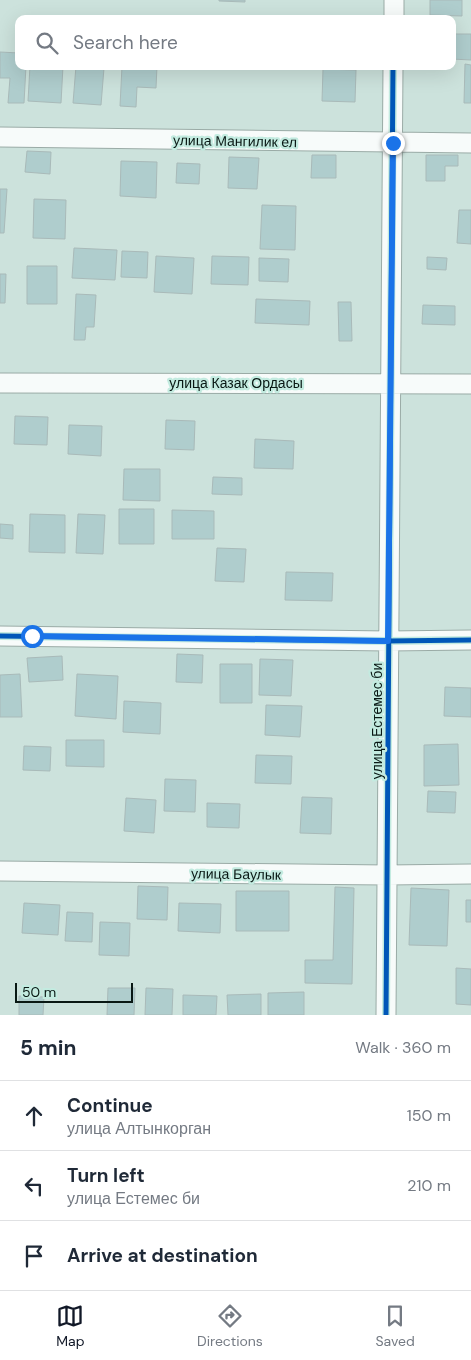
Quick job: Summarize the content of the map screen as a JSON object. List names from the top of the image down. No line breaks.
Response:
{"streets":{"street":["улица Мангилик ел","улица Казак Ордасы","улица Естемес би","улица Баулык"]},"crossings":[["улица Мангилик ел","улица Естемес би"],["улица Казак Ордасы","улица Естемес би"],["улица Естемес би","улица Баулык"]],"scale_bar":"50 m","page":{"search":"Search here","scale":"50 m","heading":["5 min","Walk · 360 m"],"list":[["Continue","улица Алтынкорган","150 m"],["Turn left","улица Естемес би","210 m"],"Arrive at destination"],"nav":["Map","Directions","Saved"]}}
